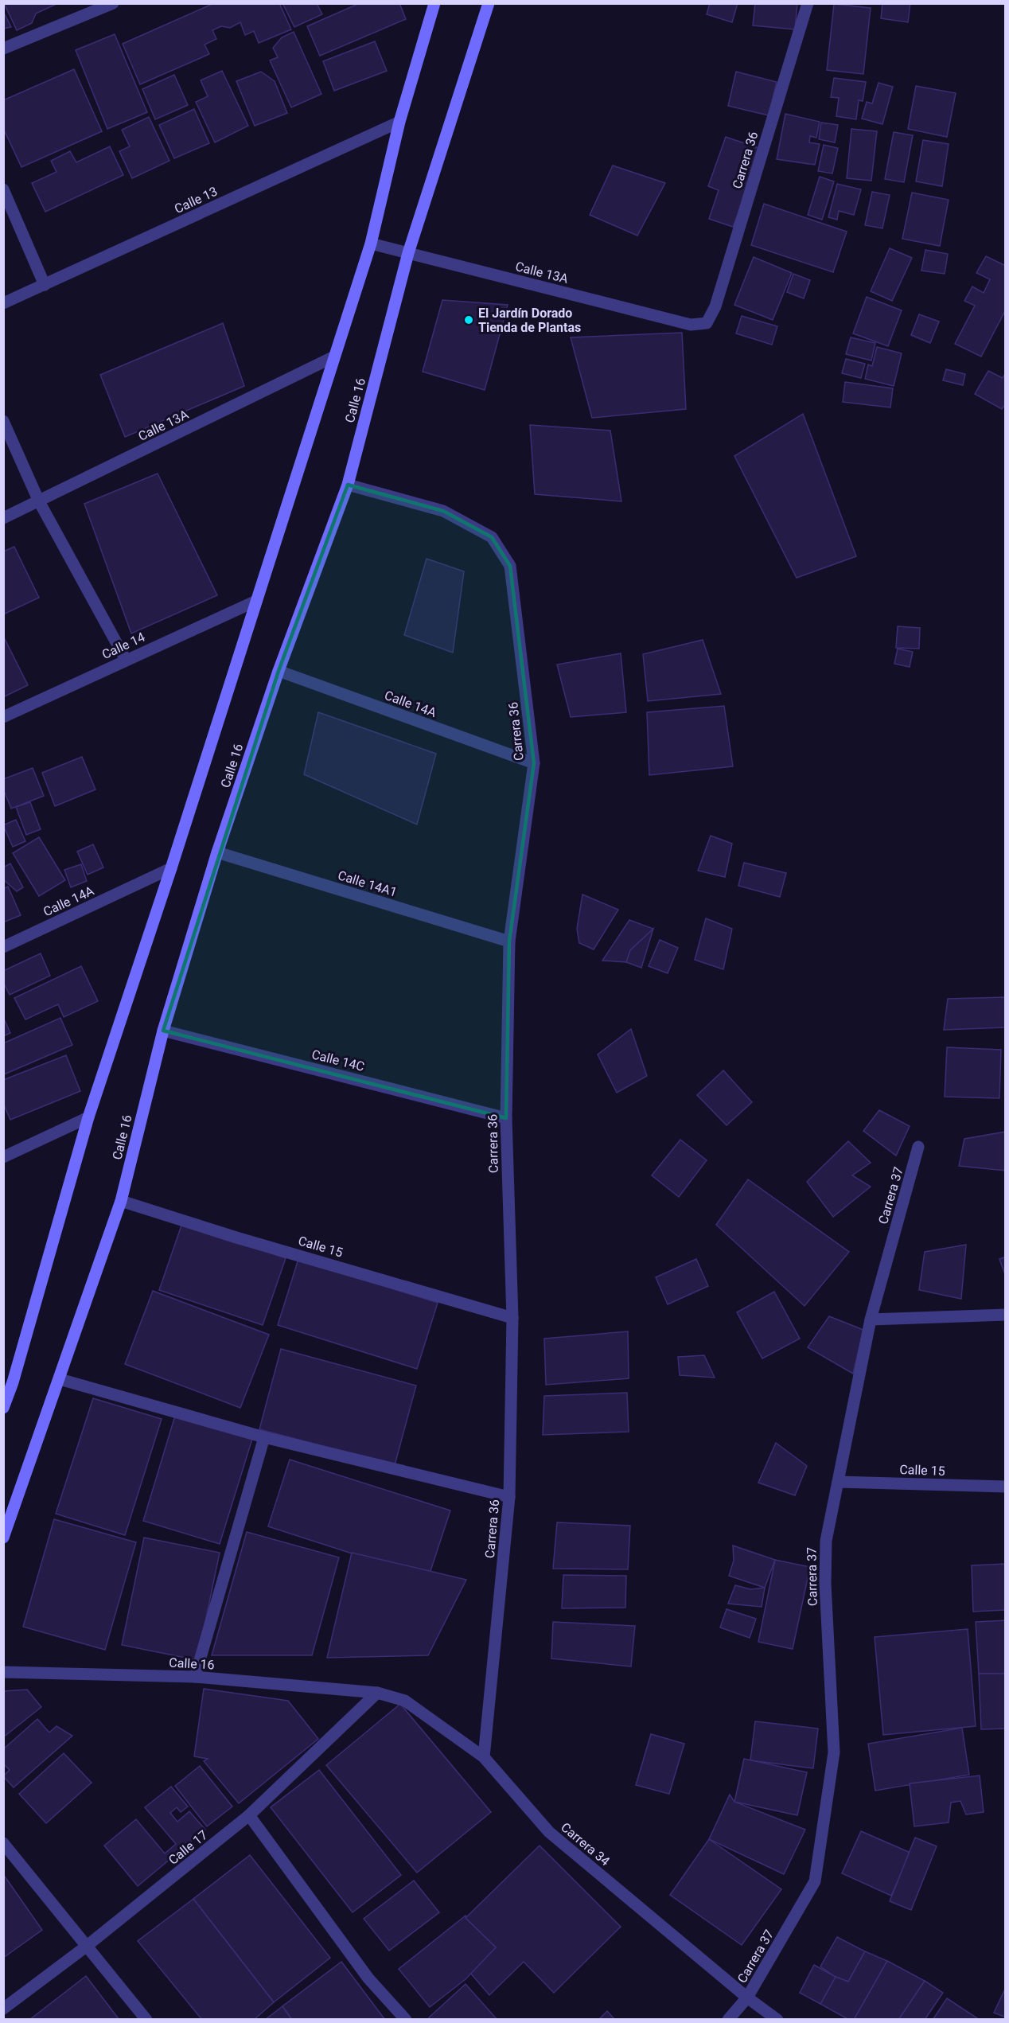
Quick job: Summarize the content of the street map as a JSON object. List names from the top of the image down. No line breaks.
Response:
{"streets":{"street":["Carrera 36","Calle 13","Calle 13A","Calle 16","Calle 14","Calle 14A","Calle 14A1","Calle 14C","Carrera 37","Calle 15","Carrera 34","Calle 17"]},"crossings":[["Carrera 36","Calle 13A"],["Carrera 36","Calle 16"],["Carrera 36","Calle 14A"],["Carrera 36","Calle 14A1"],["Carrera 36","Calle 14C"],["Carrera 36","Calle 15"],["Carrera 36","Carrera 34"],["Calle 13","Calle 16"],["Calle 13A","Calle 16"],["Calle 16","Calle 14"],["Calle 16","Calle 14A"],["Calle 16","Calle 14A1"],["Calle 16","Calle 14C"],["Calle 16","Calle 15"],["Calle 16","Carrera 34"],["Calle 16","Calle 17"],["Carrera 37","Calle 15"],["Carrera 37","Carrera 34"],["Carrera 34","Calle 17"]],"places":["El Jardín Dorado Tienda de Plantas"]}
